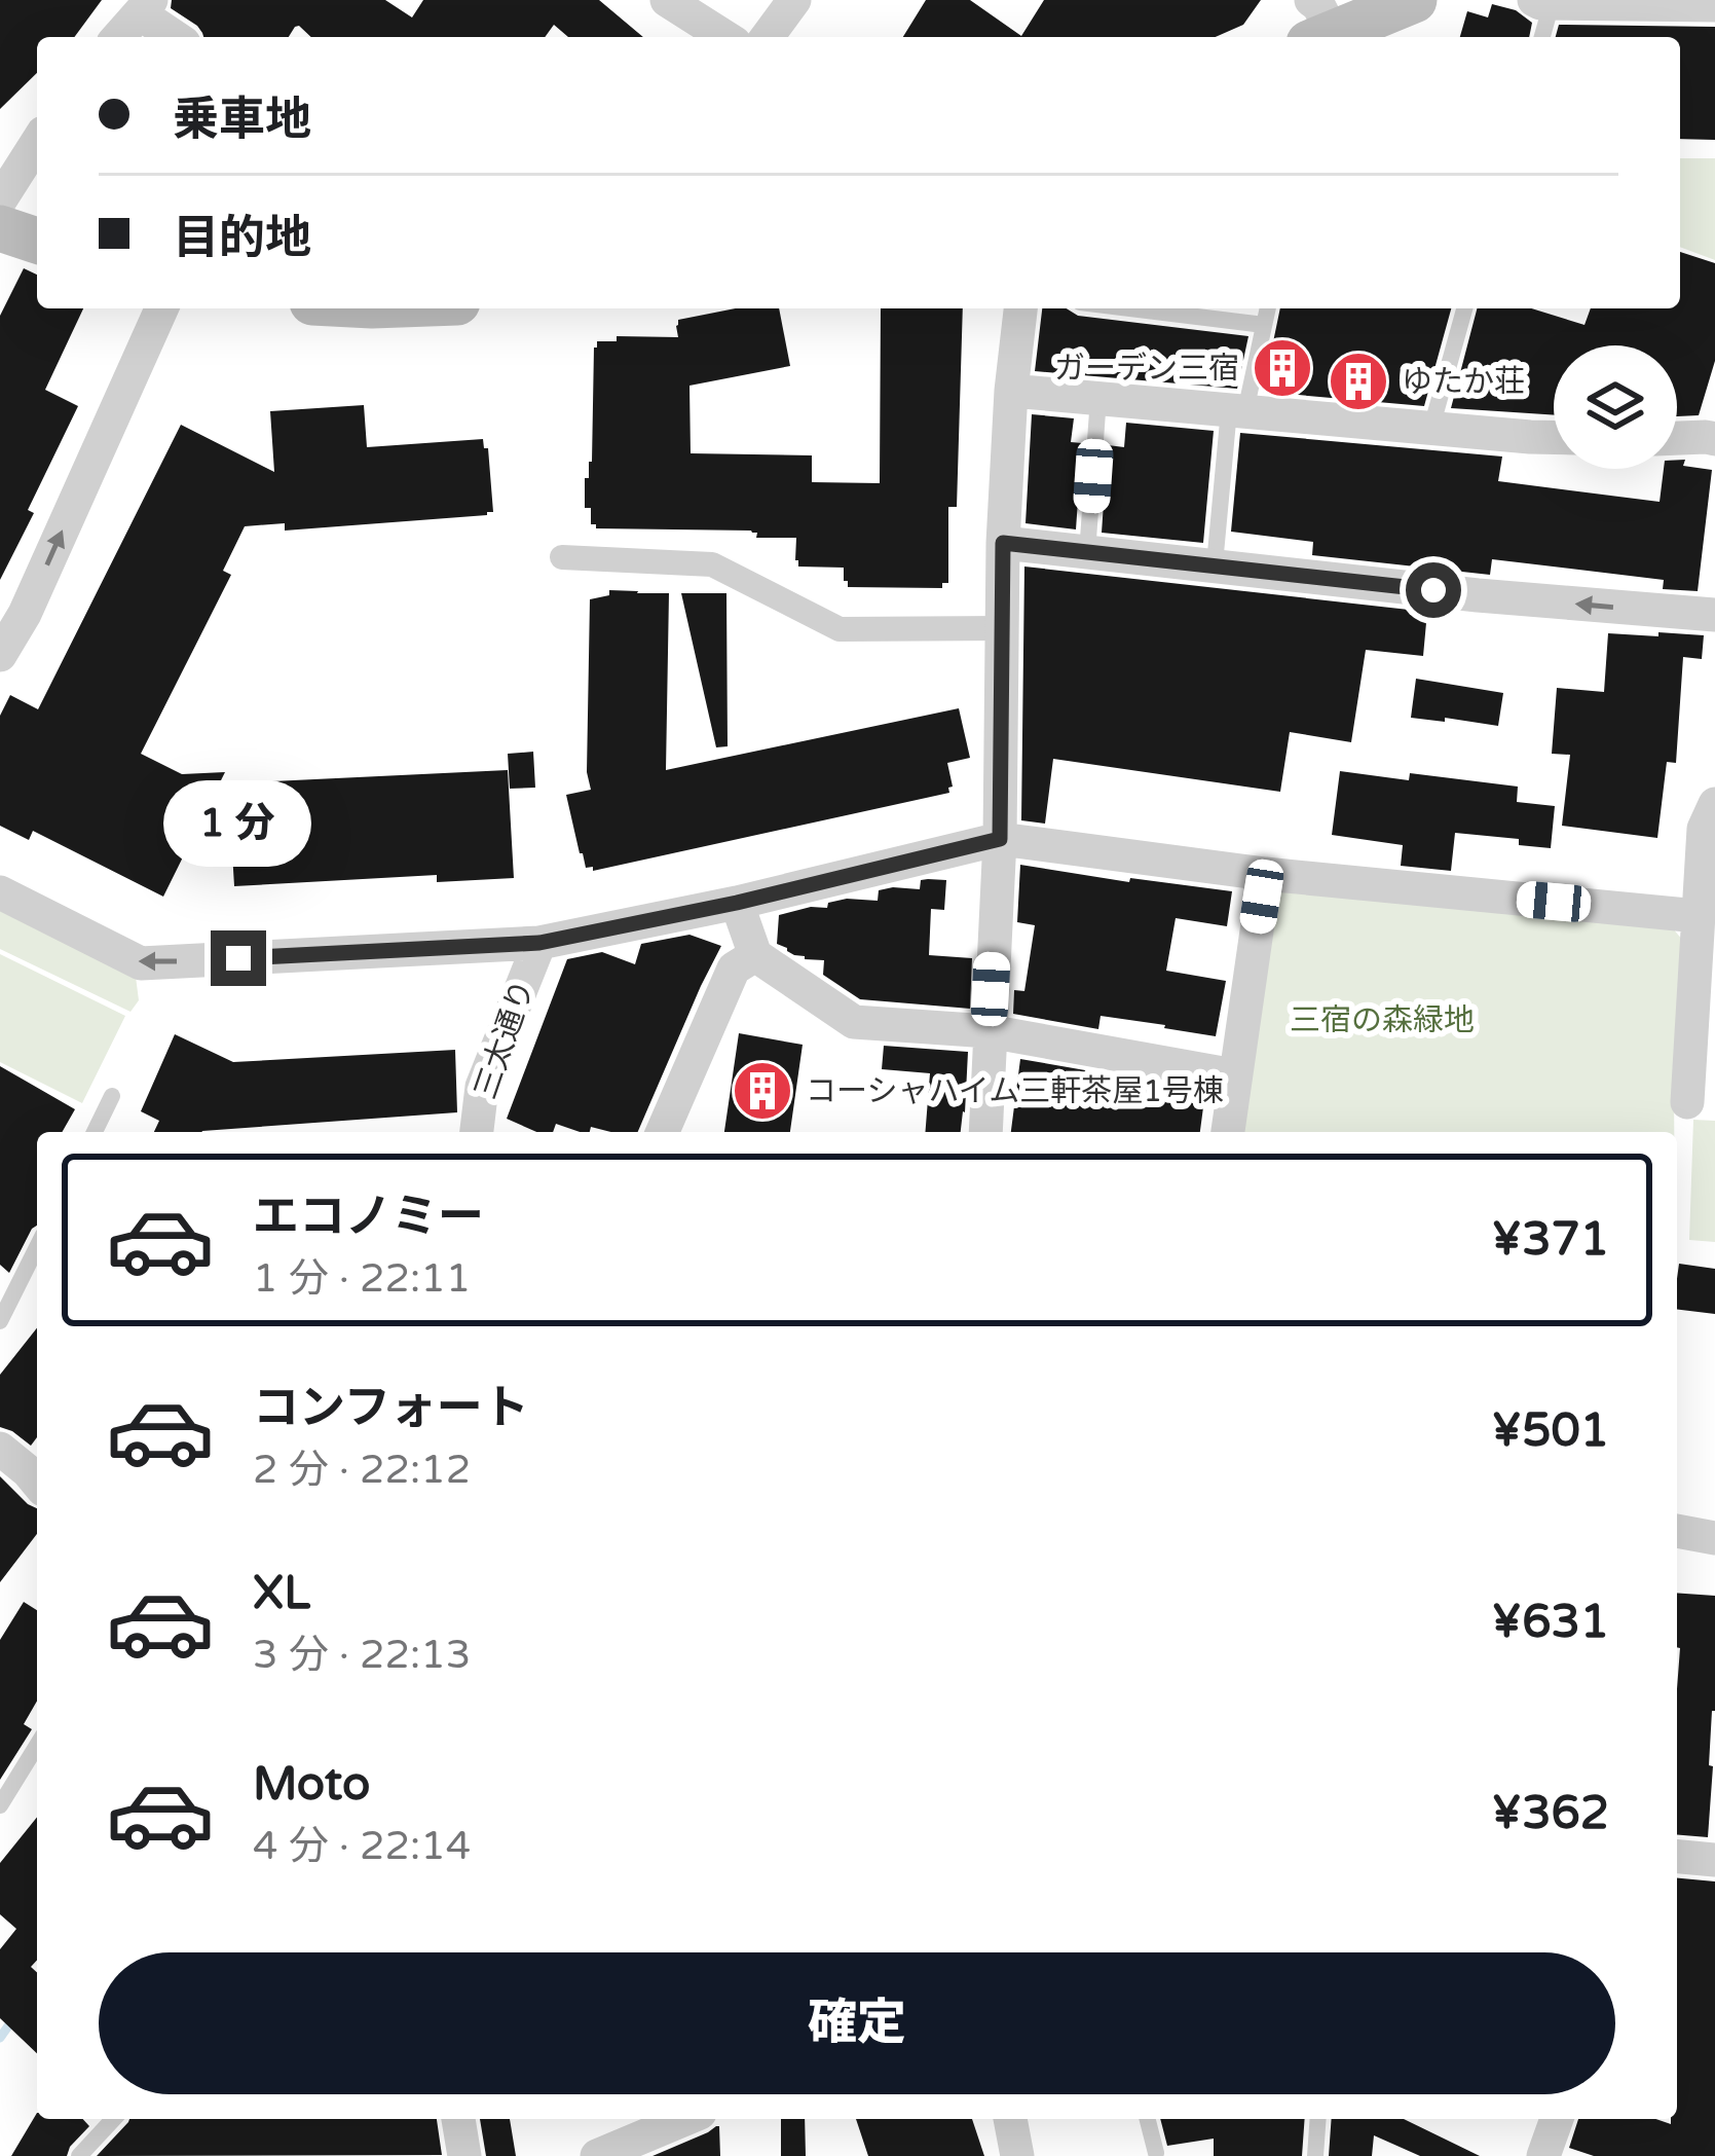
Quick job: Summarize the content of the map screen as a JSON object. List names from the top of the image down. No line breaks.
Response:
{"streets":{"street":["三太通り"]},"parks":["三宿の森緑地"],"places":{"building":["ガーデン三宿","ゆたか荘","コーシャハイム三軒茶屋1号棟"]},"page":{"banner":["乗車地","目的地"],"bubble":"1 分","list":[{"name":"エコノミー","note":"1 分 · 22:11","value":"¥371"},{"name":"コンフォート","note":"2 分 · 22:12","value":"¥501"},{"name":"XL","note":"3 分 · 22:13","value":"¥631"},{"name":"Moto","note":"4 分 · 22:14","value":"¥362"}],"buttons":"確定"}}
